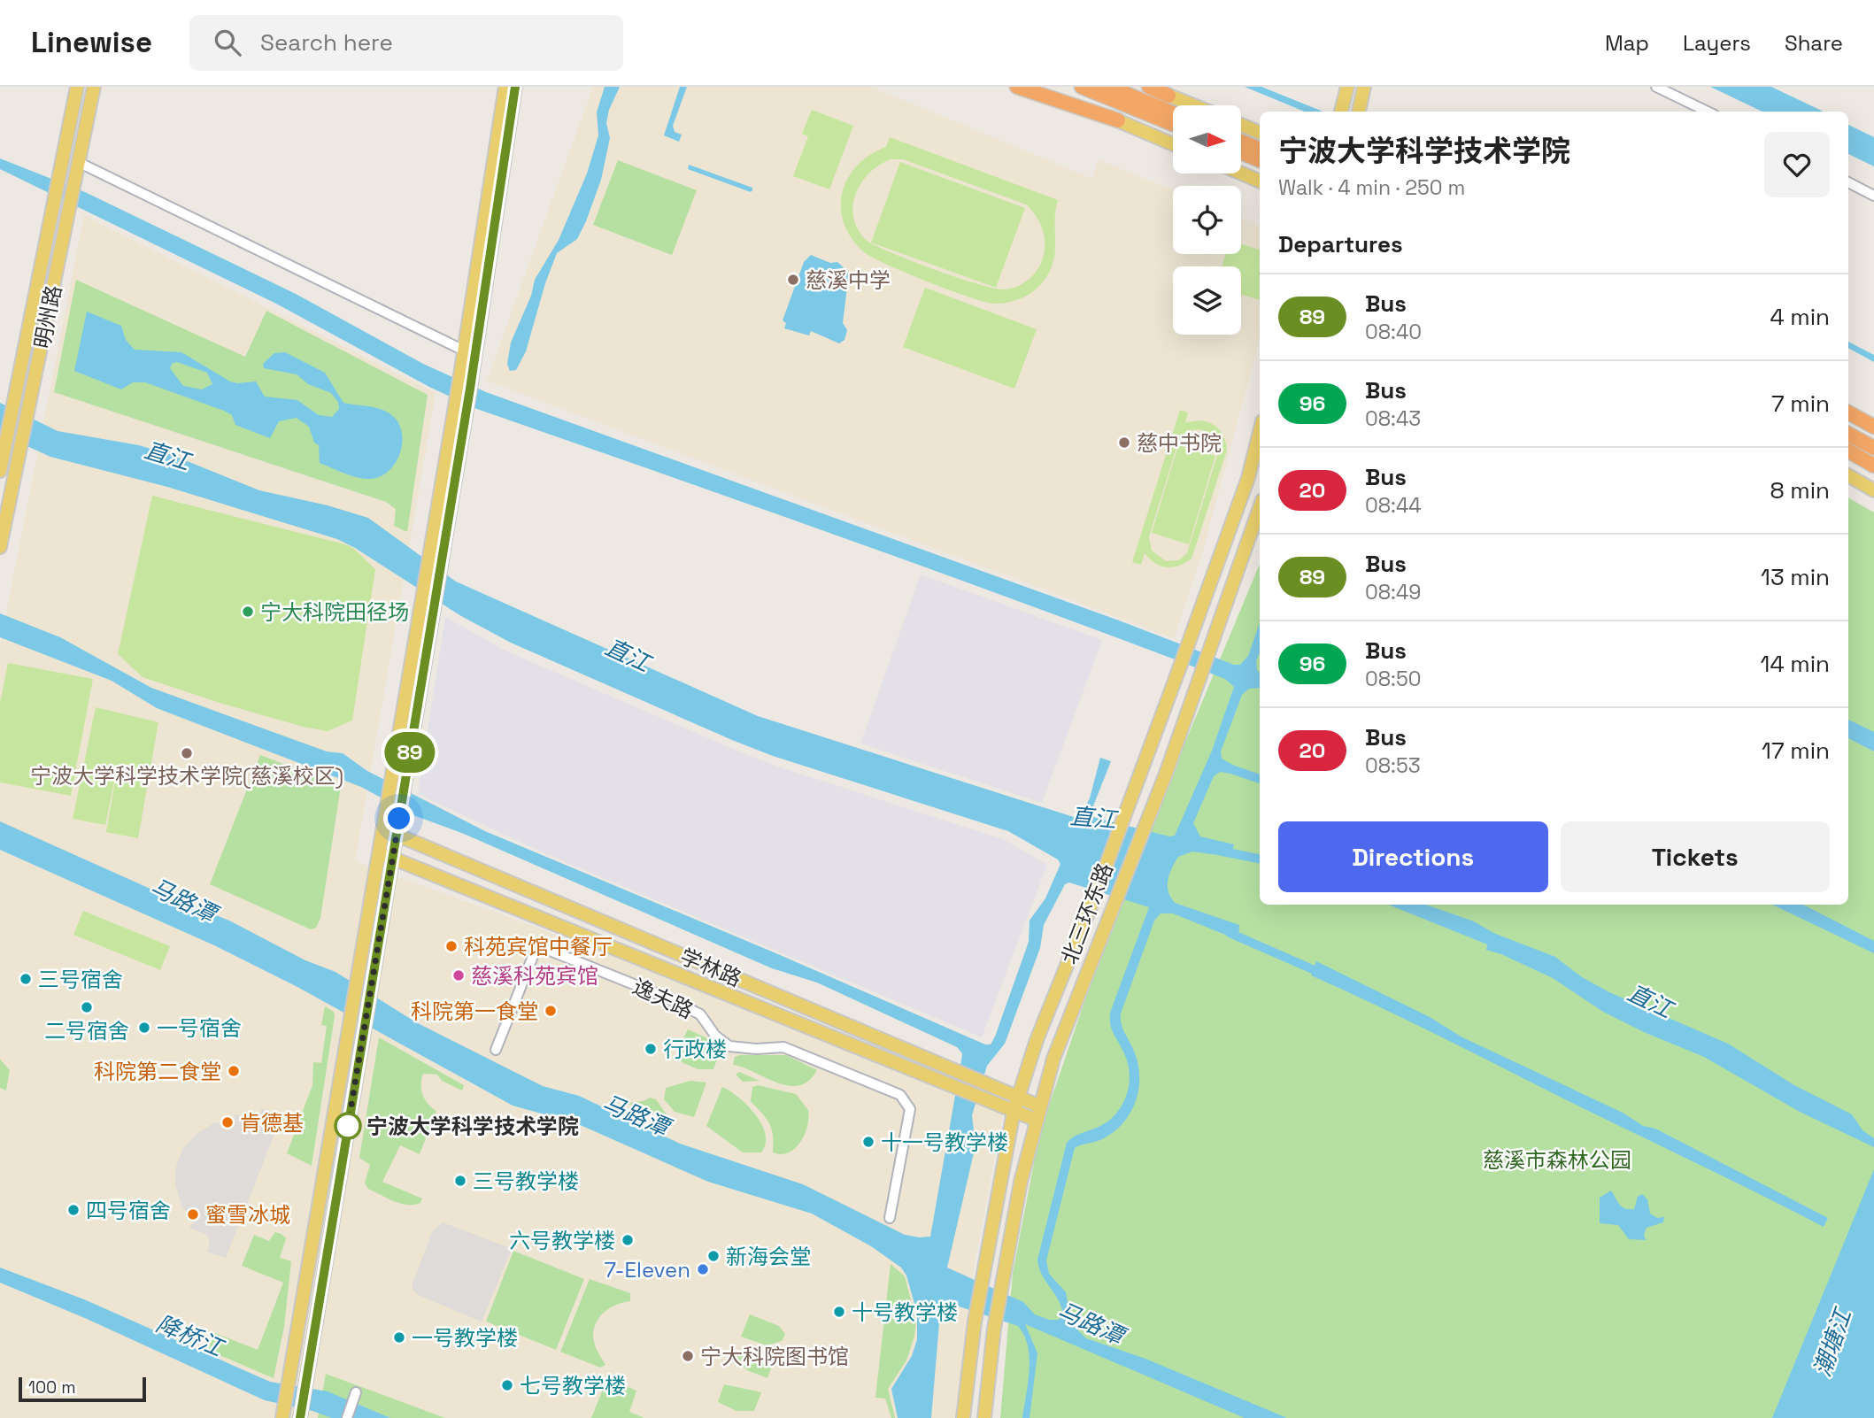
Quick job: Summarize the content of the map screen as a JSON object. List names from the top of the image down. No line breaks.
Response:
{"streets":{"main road":["明州路","北三环东路","学林路"],"street":["逸夫路"]},"crossings":[["北三环东路","学林路"]],"water":["直江","马路潭","降桥江","潮塘江"],"parks":["慈溪市森林公园"],"places":["慈溪中学","慈中书院","宁大科院田径场","宁波大学科学技术学院(慈溪校区)","科苑宾馆中餐厅","慈溪科苑宾馆","三号宿舍","二号宿舍","科院第一食堂","一号宿舍","行政楼","科院第二食堂","肯德基","宁波大学科学技术学院","十一号教学楼","三号教学楼","四号宿舍","蜜雪冰城","六号教学楼","新海会堂","7-Eleven","十号教学楼","一号教学楼","宁大科院图书馆","七号教学楼"],"lines":["bus line 89"],"scale_bar":"100 m","north":"right","page":{"header":"Linewise","search":"Search here","nav":["Map","Layers","Share"],"on_map":"89","heading":[["宁波大学科学技术学院","Walk · 4 min · 250 m"],"Departures"],"list":[{"mark":"89","name":"Bus","note":"08:40","value":"4 min"},{"mark":"96","name":"Bus","note":"08:43","value":"7 min"},{"mark":"20","name":"Bus","note":"08:44","value":"8 min"},{"mark":"89","name":"Bus","note":"08:49","value":"13 min"},{"mark":"96","name":"Bus","note":"08:50","value":"14 min"},{"mark":"20","name":"Bus","note":"08:53","value":"17 min"}],"buttons":["Directions","Tickets"],"scale":"100 m"}}
